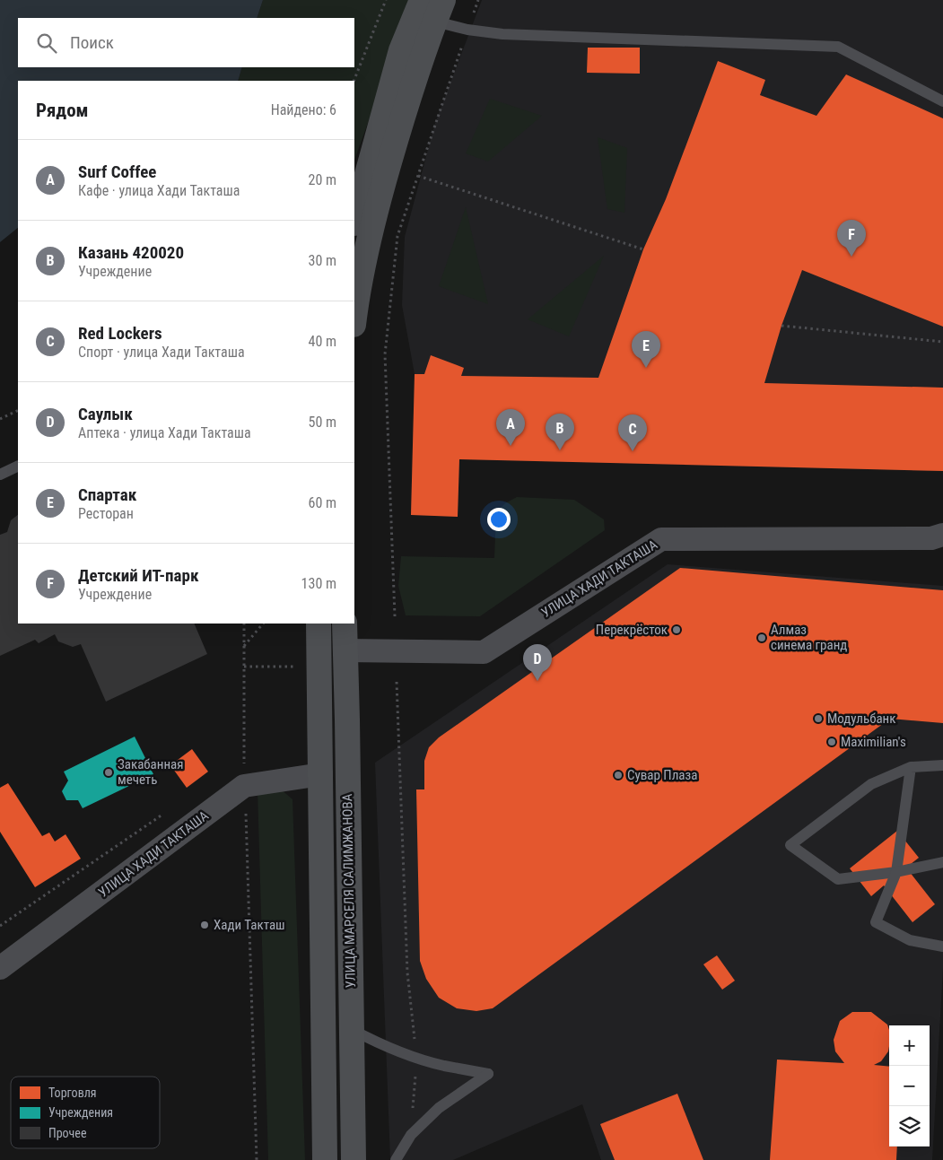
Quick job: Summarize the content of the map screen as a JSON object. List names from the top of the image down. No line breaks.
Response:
{"streets":{"main road":["УЛИЦА МАРСЕЛЯ САЛИМЖАНОВА"],"street":["УЛИЦА ХАДИ ТАКТАША"]},"crossings":[["УЛИЦА ХАДИ ТАКТАША","УЛИЦА МАРСЕЛЯ САЛИМЖАНОВА"]],"places":["Перекрёсток","Алмаз синема гранд","Модульбанк","Maximilian's","Закабанная мечеть","Сувар Плаза","Хади Такташ"],"legend":["Торговля","Учреждения","Прочее"],"page":{"search":"Поиск","heading":["Рядом","Найдено: 6"],"list":[{"mark":"A","name":"Surf Coffee","note":"Кафе · улица Хади Такташа","value":"20 m"},{"mark":"B","name":"Казань 420020","note":"Учреждение","value":"30 m"},{"mark":"C","name":"Red Lockers","note":"Спорт · улица Хади Такташа","value":"40 m"},{"mark":"D","name":"Саулык","note":"Аптека · улица Хади Такташа","value":"50 m"},{"mark":"E","name":"Спартак","note":"Ресторан","value":"60 m"},{"mark":"F","name":"Детский ИТ-парк","note":"Учреждение","value":"130 m"}],"pins":["F","E","A","B","C","D"],"map_buttons":["+","−"]}}
